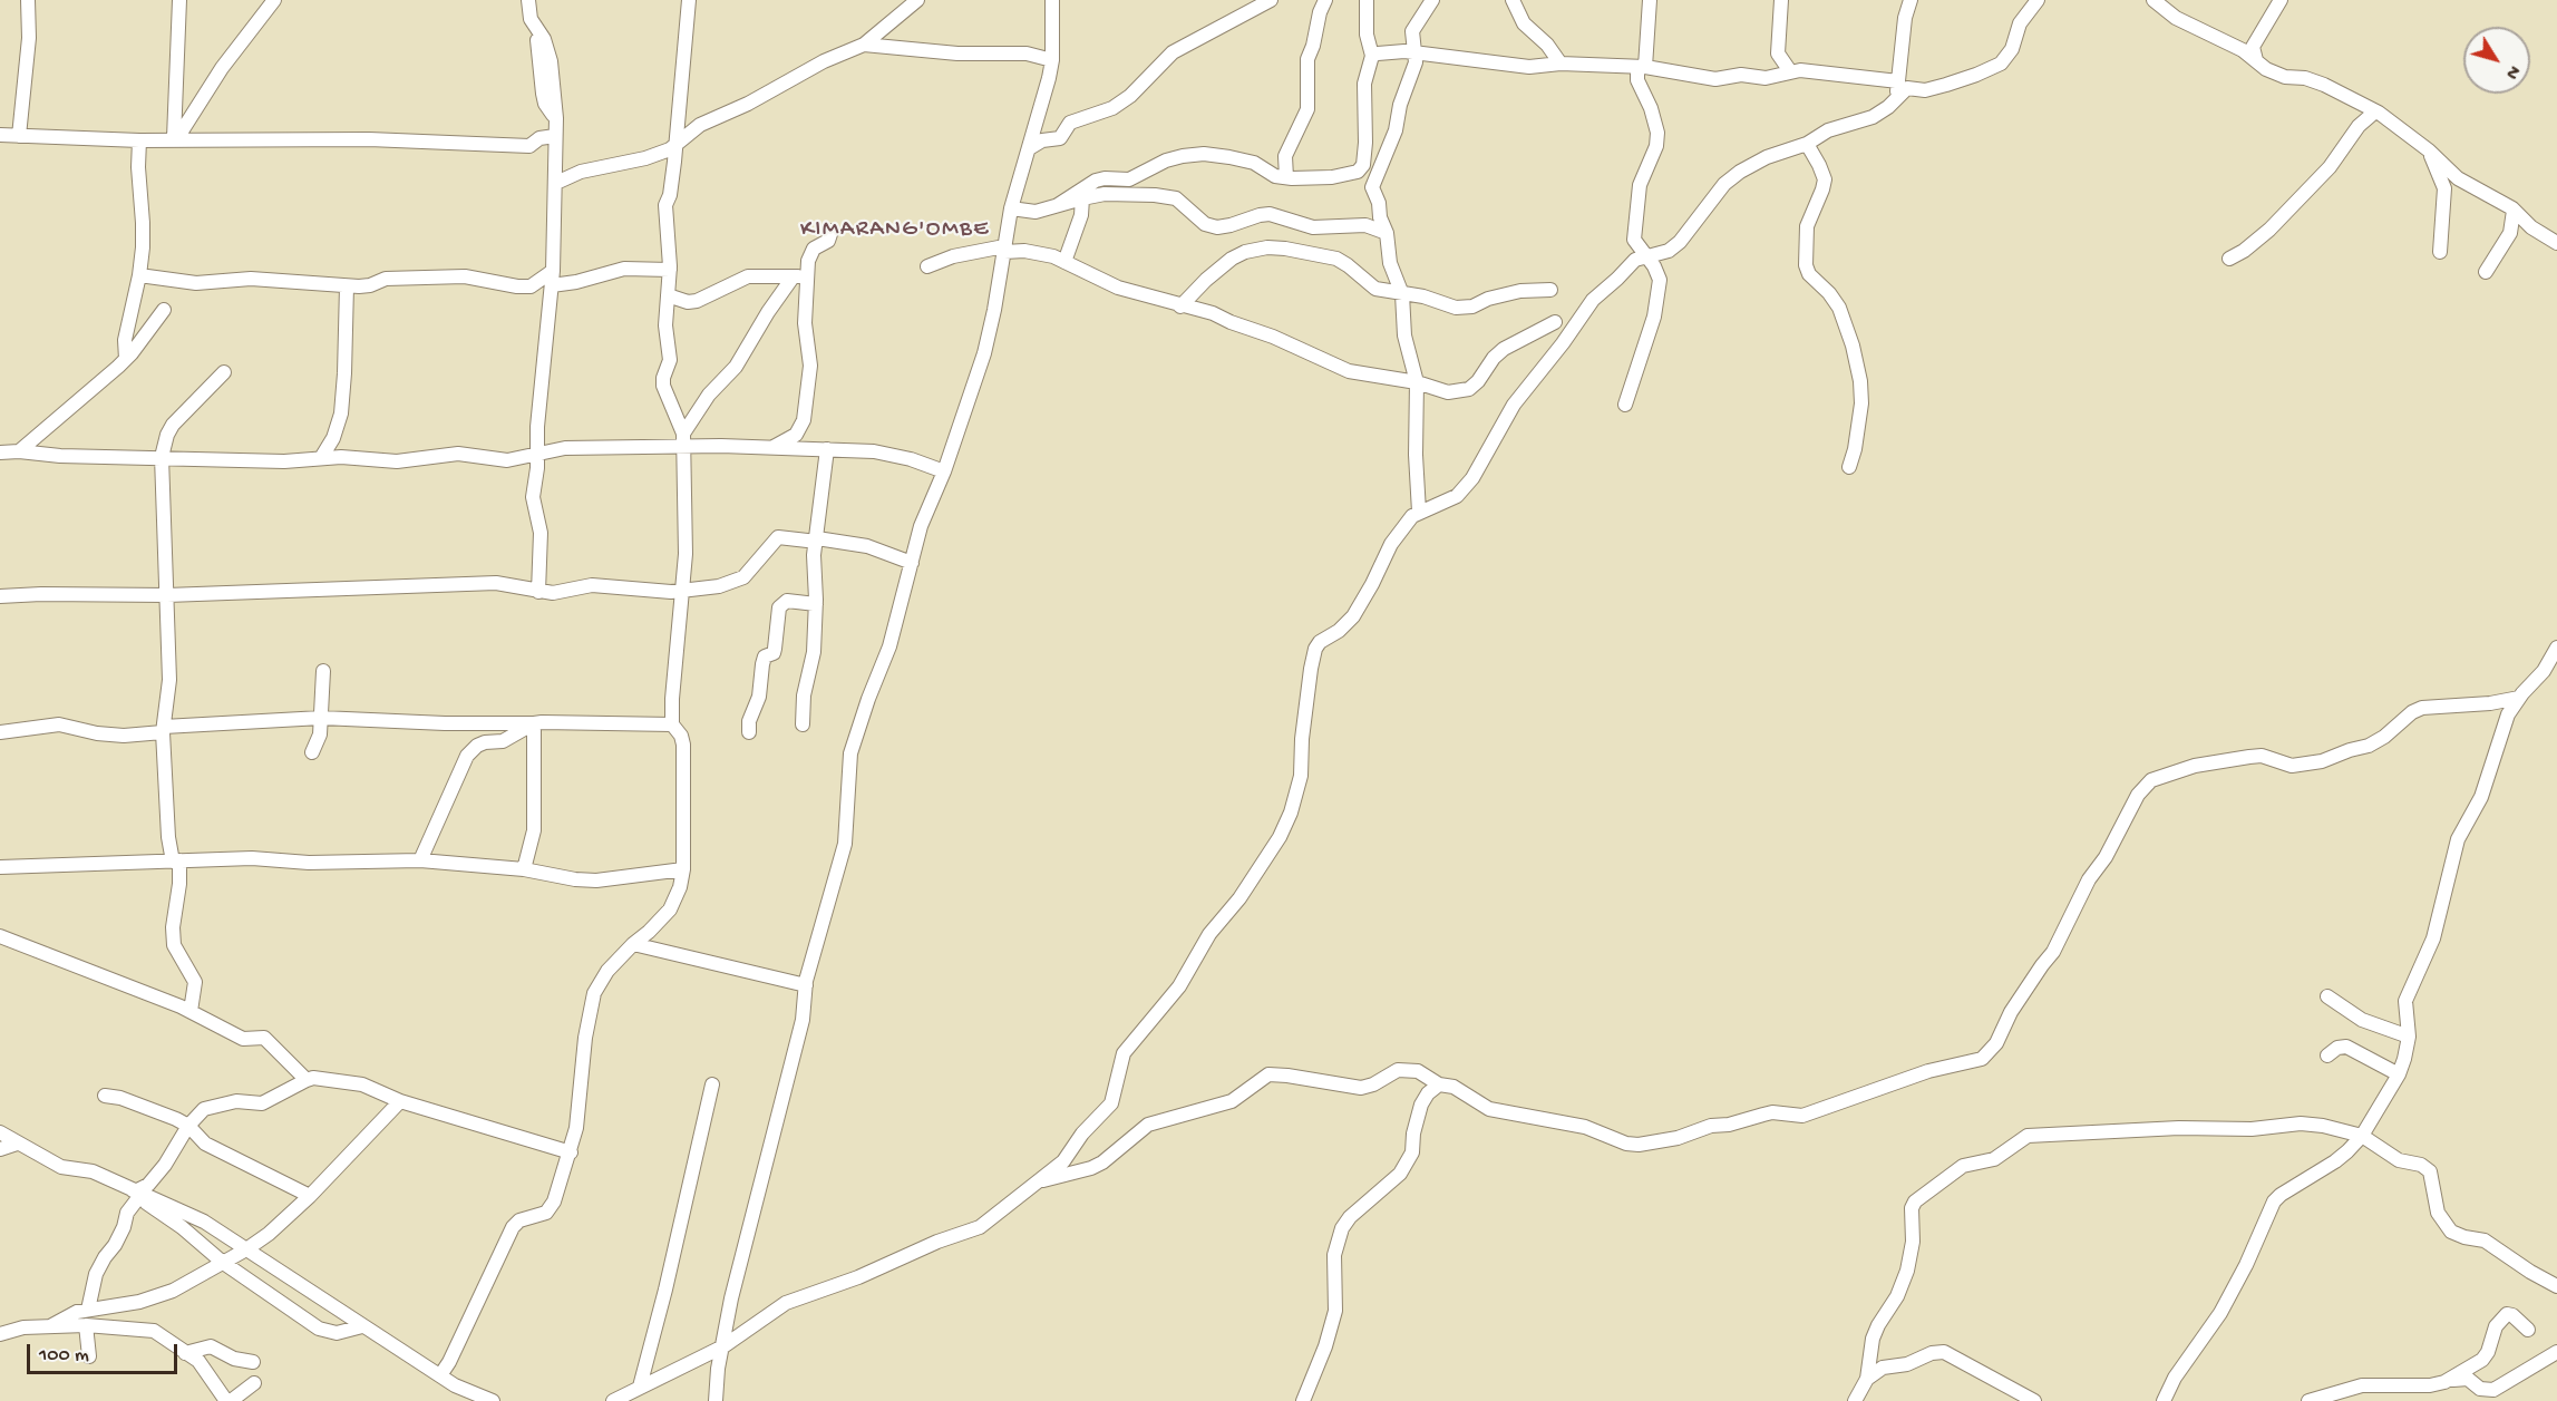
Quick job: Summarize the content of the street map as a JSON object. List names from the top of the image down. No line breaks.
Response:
{"districts":["KIMARANG'OMBE"],"scale_bar":"100 m","north":"bottom right"}
